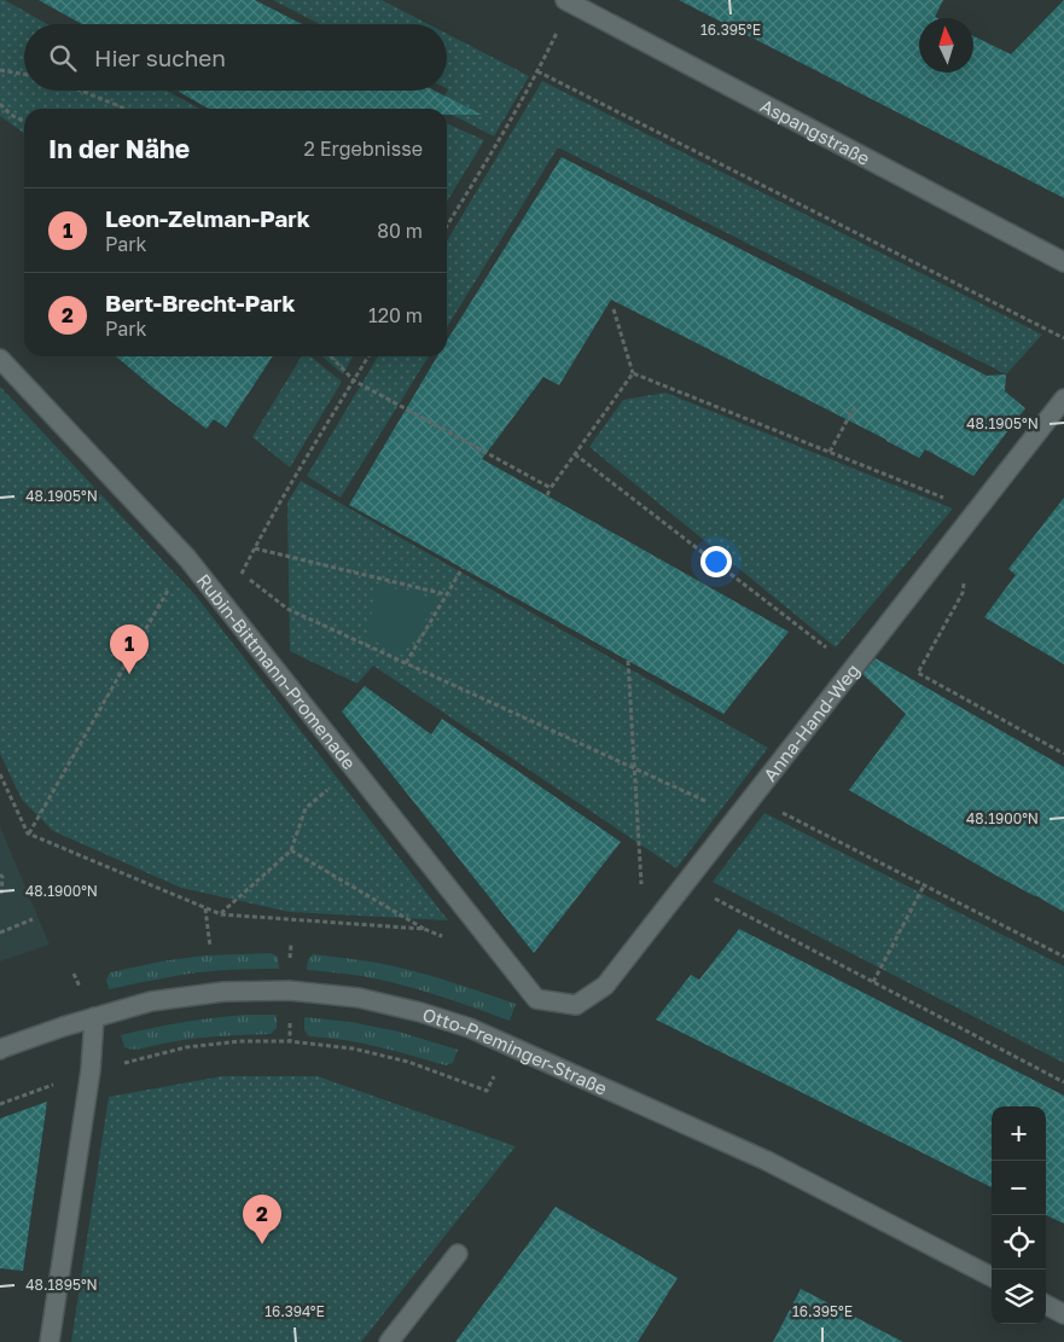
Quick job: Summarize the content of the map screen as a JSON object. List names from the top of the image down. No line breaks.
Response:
{"streets":{"street":["Aspangstraße","Rubin-Bittmann-Promenade","Anna-Hand-Weg","Otto-Preminger-Straße"]},"crossings":[["Rubin-Bittmann-Promenade","Anna-Hand-Weg"]],"north":"top","page":{"search":"Hier suchen","heading":["In der Nähe","2 Ergebnisse"],"list":[{"mark":"1","name":"Leon-Zelman-Park","note":"Park","value":"80 m"},{"mark":"2","name":"Bert-Brecht-Park","note":"Park","value":"120 m"}],"pins":["1","2"],"map_buttons":["+","−"]},"coordinates":["16.395°E","48.1905°N","48.1900°N","48.1895°N","16.394°E"]}
